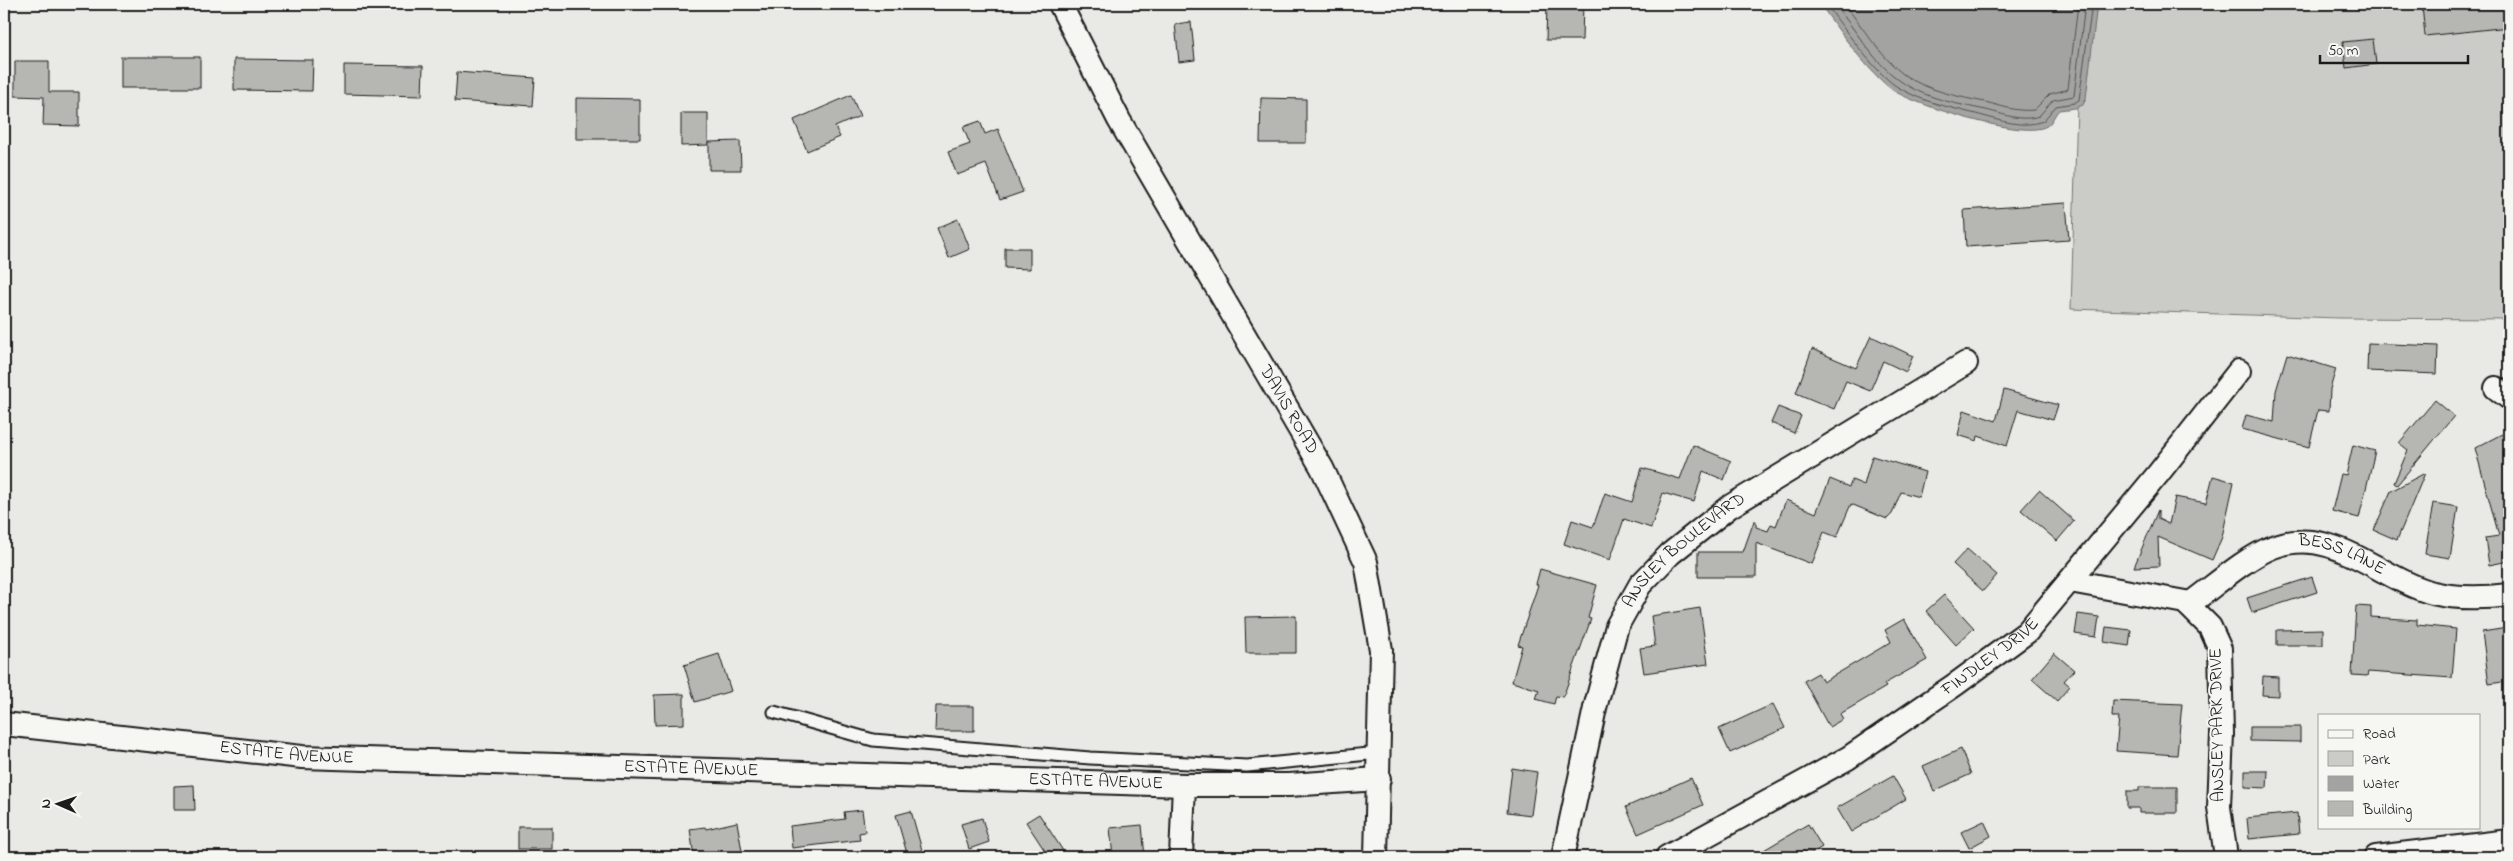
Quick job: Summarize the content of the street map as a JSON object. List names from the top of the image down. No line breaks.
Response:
{"streets":{"street":["DAVIS ROAD","ANSLEY BOULEVARD","BESS LANE","FINDLEY DRIVE","ANSLEY PARK DRIVE","ESTATE AVENUE"]},"crossings":[["DAVIS ROAD","ESTATE AVENUE"],["BESS LANE","ANSLEY PARK DRIVE"],["FINDLEY DRIVE","ANSLEY PARK DRIVE"]],"legend":["Road","Park","Water","Building"],"scale_bar":"50 m","north":"left"}
